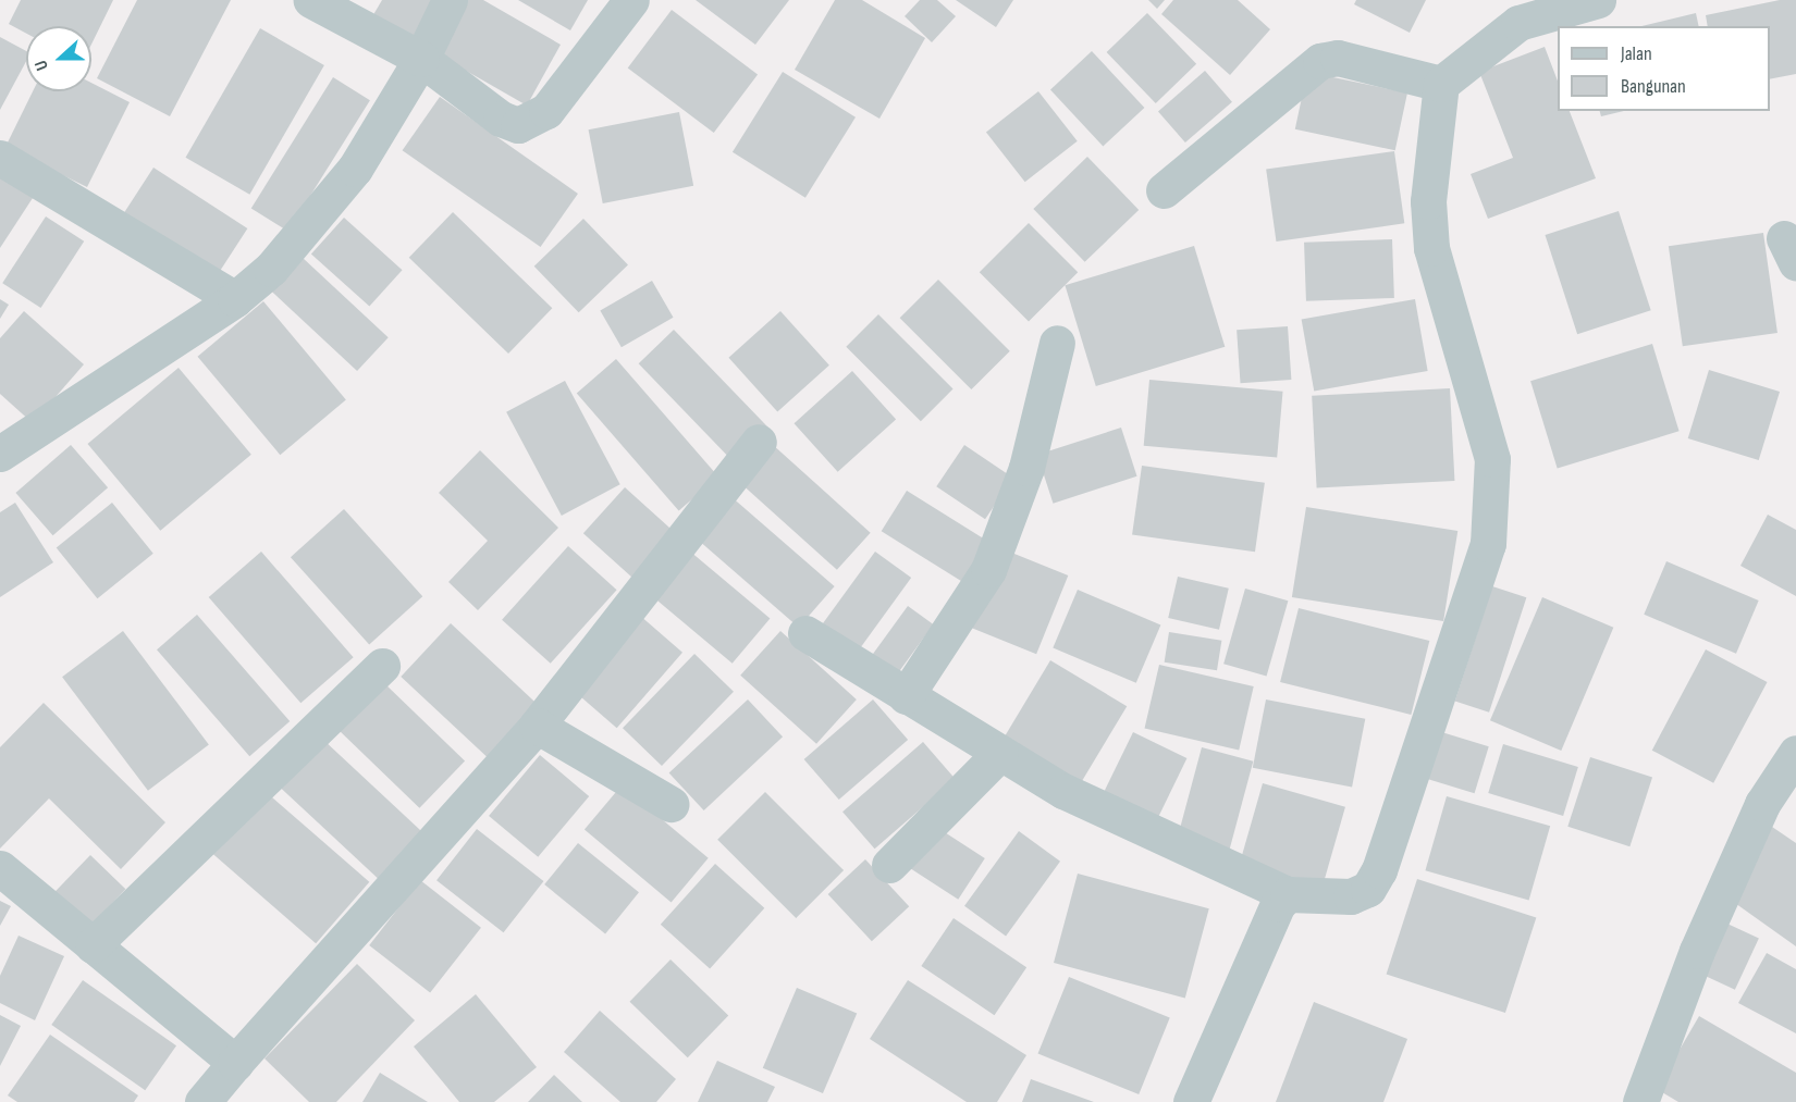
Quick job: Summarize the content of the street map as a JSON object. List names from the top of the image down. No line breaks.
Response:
{"legend":["Jalan","Bangunan"],"north":"left"}
